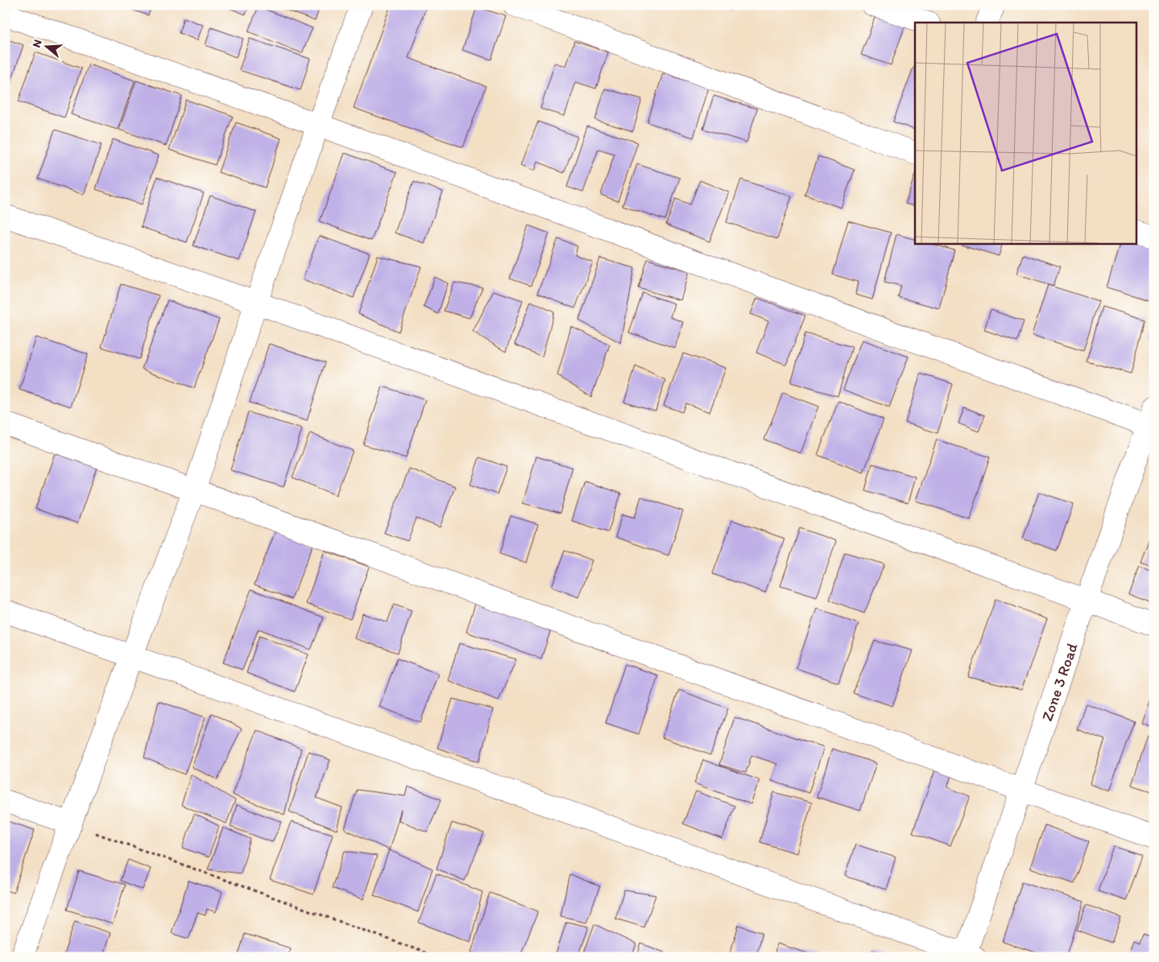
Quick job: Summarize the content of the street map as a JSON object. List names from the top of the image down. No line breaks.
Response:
{"streets":{"street":["Zone 3 Road"]},"north":"left"}
